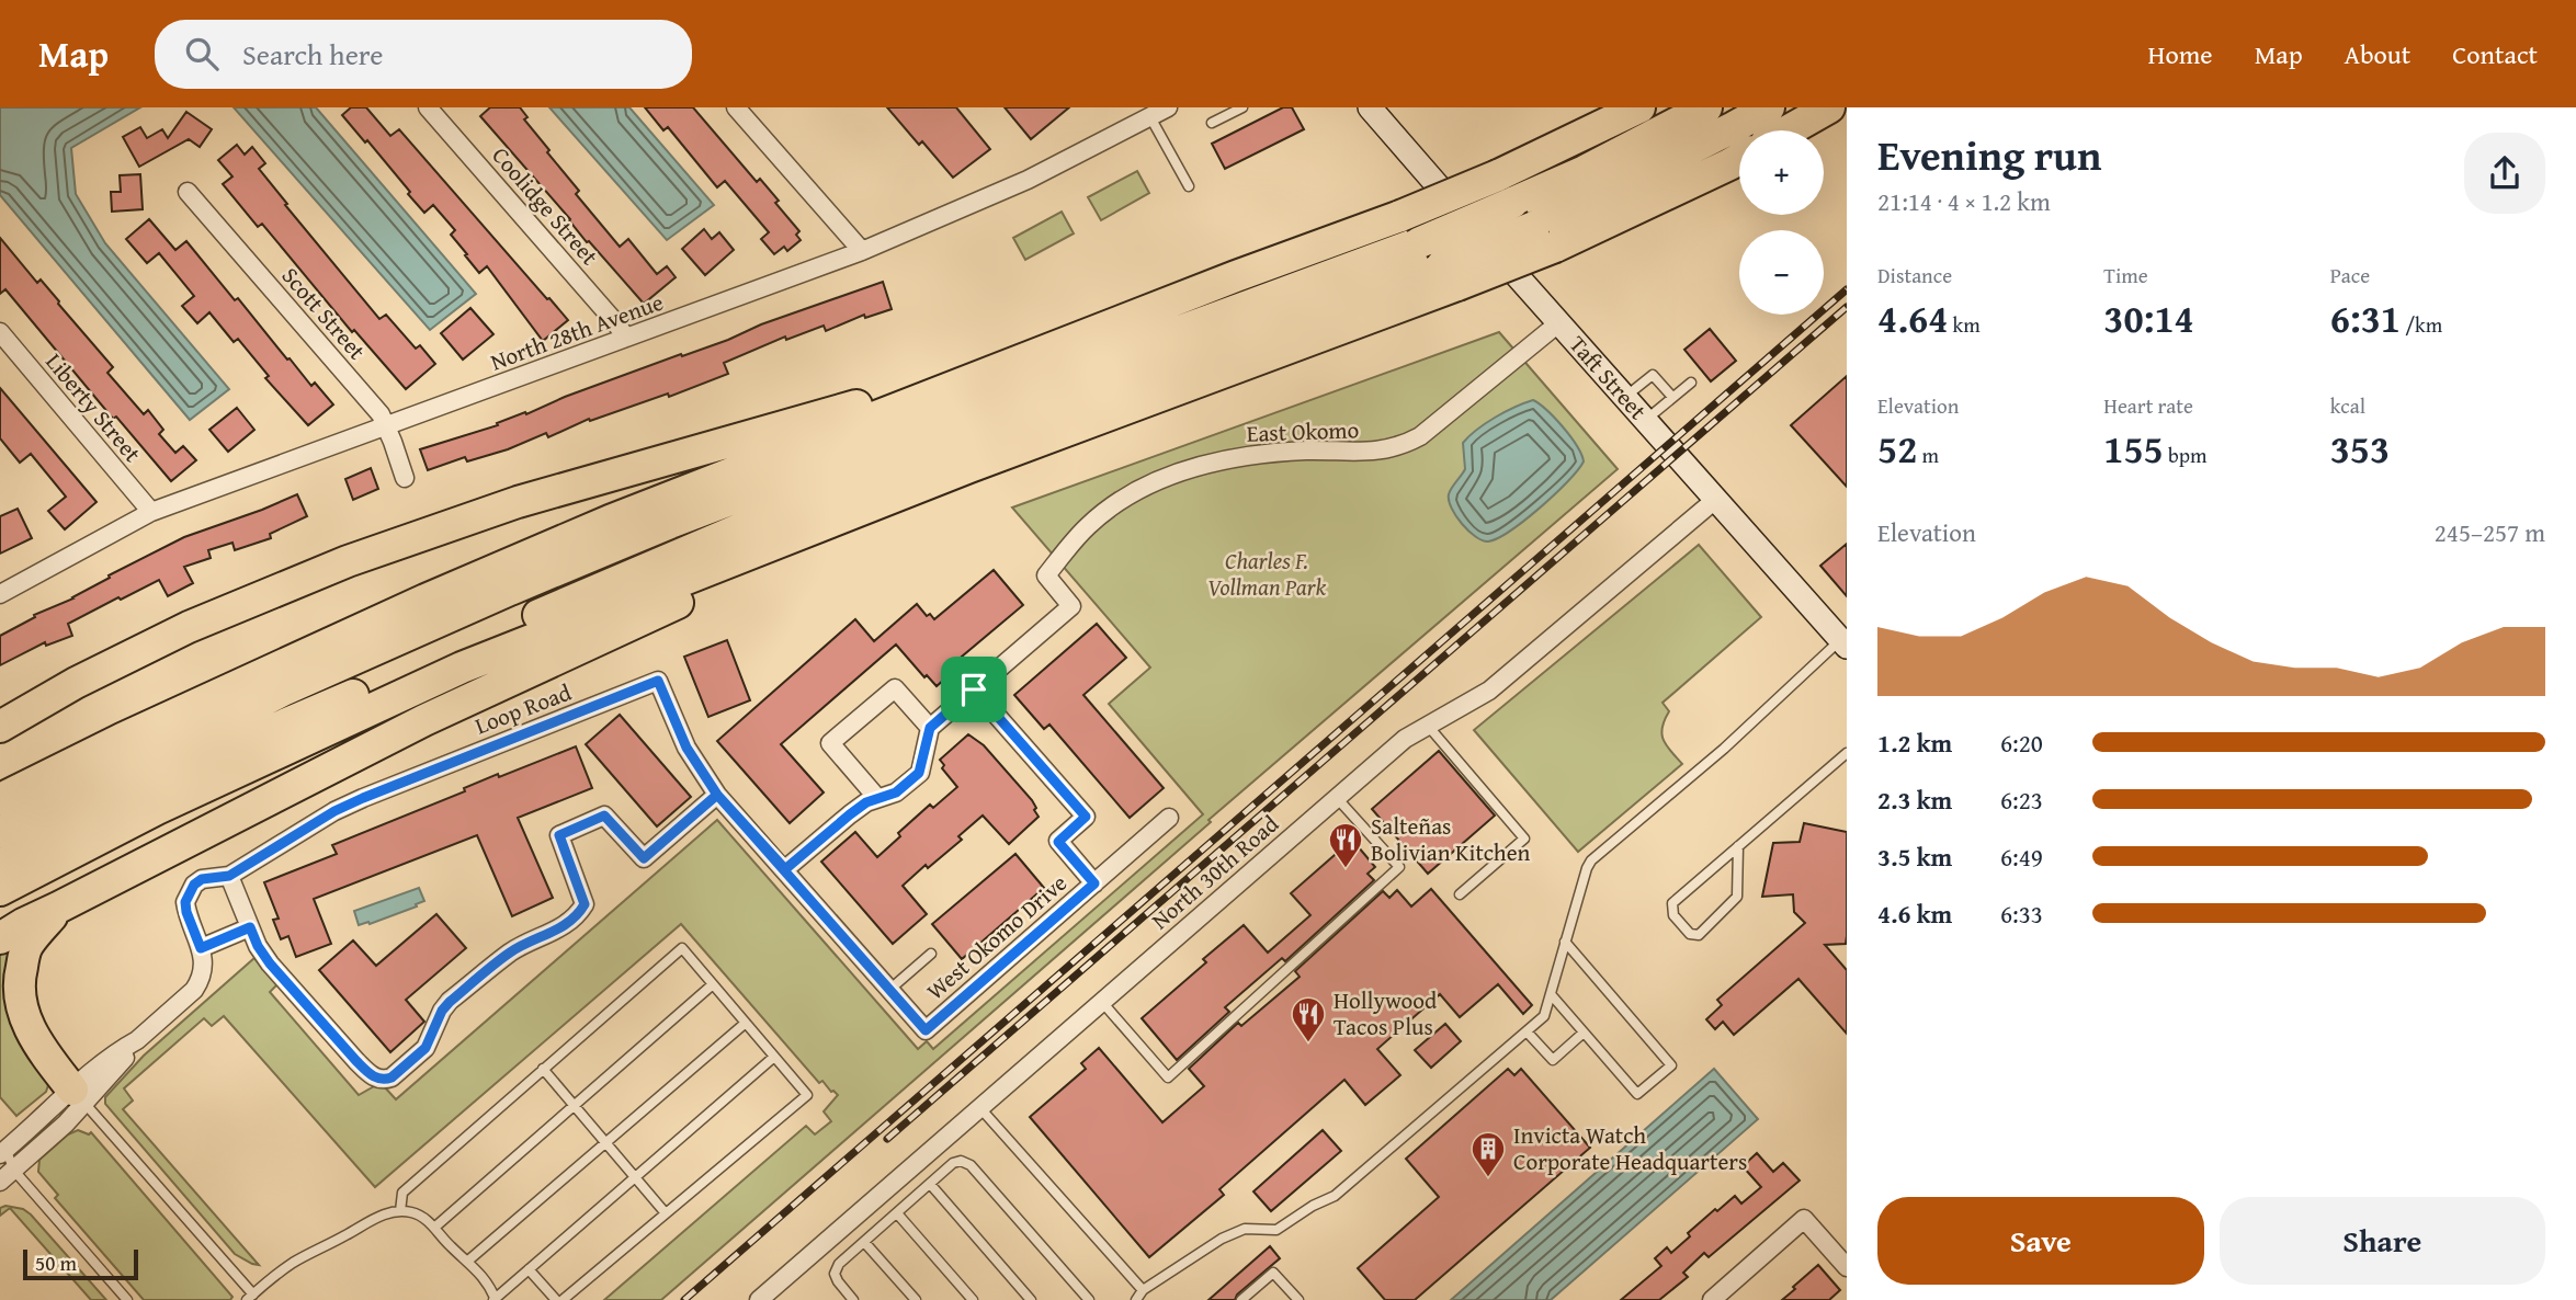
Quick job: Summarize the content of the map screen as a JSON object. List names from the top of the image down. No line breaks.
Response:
{"streets":{"street":["Coolidge Street","Scott Street","North 28th Avenue","Taft Street","Liberty Street","East Okomo","Loop Road","North 30th Road","West Okomo Drive"]},"crossings":[["Coolidge Street","North 28th Avenue"],["Scott Street","North 28th Avenue"],["North 28th Avenue","Liberty Street"],["Taft Street","East Okomo"],["Taft Street","North 30th Road"]],"parks":["Charles F. Vollman Park"],"places":{"restaurant":["Salteñas Bolivian Kitchen","Hollywood Tacos Plus"],"building":["Invicta Watch Corporate Headquarters"]},"scale_bar":"50 m","page":{"header":"Map","search":"Search here","nav":["Home","Map","About","Contact"],"heading":["Evening run","21:14 · 4 × 1.2 km"],"map_buttons":["+","−"],"stats":[["Distance","4.64 km"],["Time","30:14"],["Pace","6:31 /km"],["Elevation","52 m"],["Heart rate","155 bpm"],["kcal","353"]],"chart":["Elevation","245–257 m"],"list":[{"name":"1.2 km","note":"6:20"},{"name":"2.3 km","note":"6:23"},{"name":"3.5 km","note":"6:49"},{"name":"4.6 km","note":"6:33"}],"buttons":["Save","Share"],"scale":"50 m"}}
